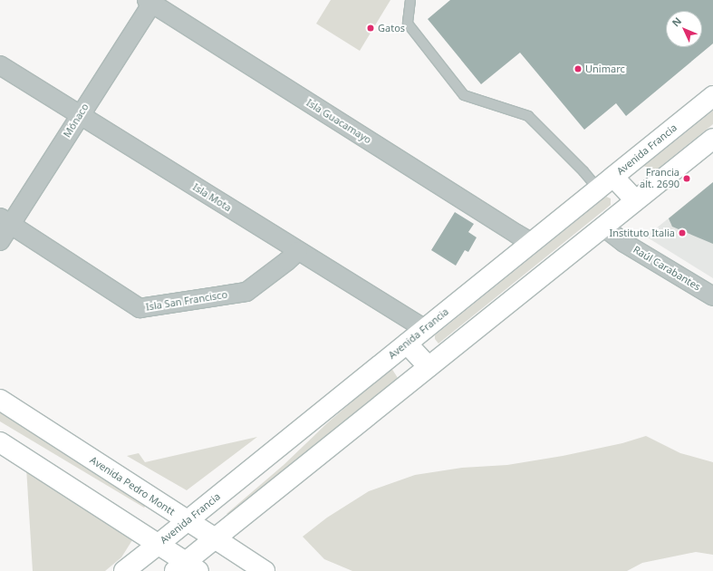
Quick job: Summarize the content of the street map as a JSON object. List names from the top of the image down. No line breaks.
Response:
{"streets":{"main road":["Avenida Francia","Avenida Pedro Montt"],"street":["Mónaco","Isla Guacamayo","Isla Mota","Raúl Carabantes","Isla San Francisco"]},"crossings":[["Mónaco","Isla Guacamayo"],["Mónaco","Isla Mota"],["Mónaco","Isla San Francisco"],["Isla Guacamayo","Avenida Francia"],["Avenida Francia","Isla Mota"],["Avenida Francia","Avenida Pedro Montt"],["Isla Mota","Isla San Francisco"]],"places":["Gatos","Unimarc","Francia alt. 2690","Instituto Italia"],"north":"top left"}
